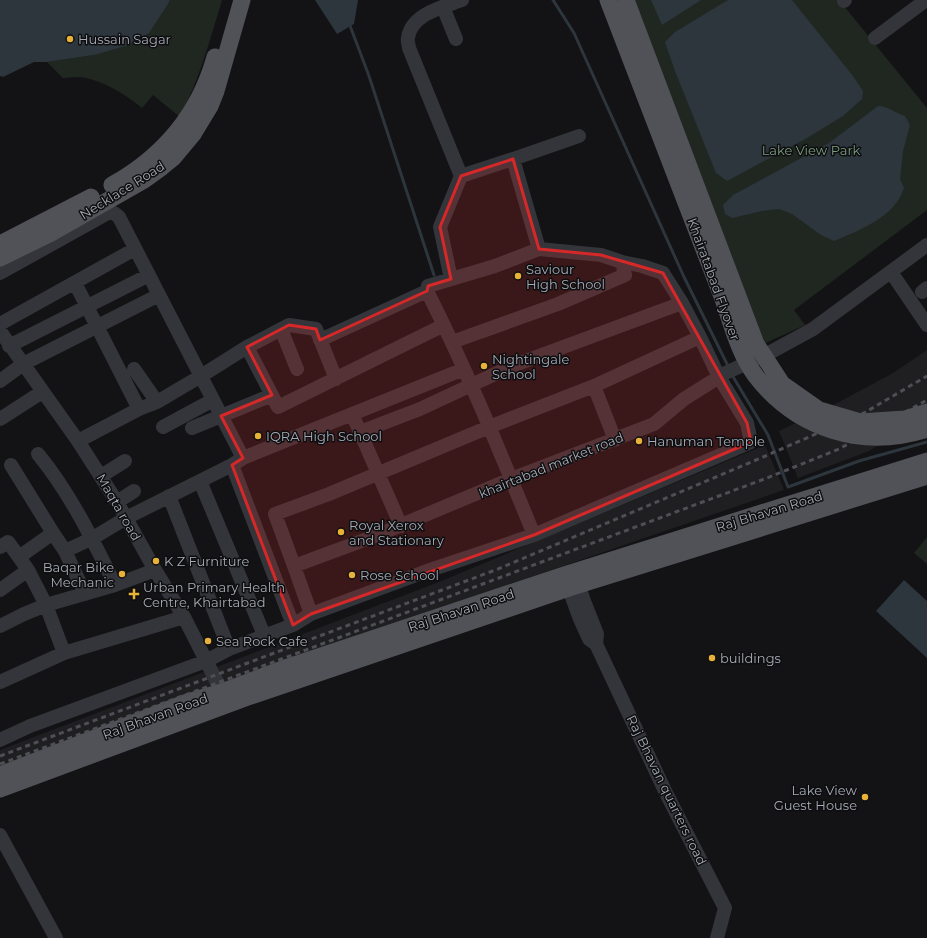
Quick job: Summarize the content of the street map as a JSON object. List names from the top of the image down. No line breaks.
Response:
{"streets":{"main road":["Necklace Road","Khairatabad Flyover","Raj Bhavan Road"],"street":["khairtabad market road","Maqta road","Raj Bhavan quarters road"]},"crossings":[["Maqta road","Raj Bhavan Road"],["Raj Bhavan Road","Raj Bhavan quarters road"]],"parks":["Lake View Park"],"places":{"other":["Hussain Sagar","Saviour High School","Nightingale School","IQRA High School","Hanuman Temple","Royal Xerox and Stationary","K Z Furniture","Baqar Bike Mechanic","Rose School","Sea Rock Cafe","buildings","Lake View Guest House"],"health":["Urban Primary Health Centre, Khairtabad"]}}
